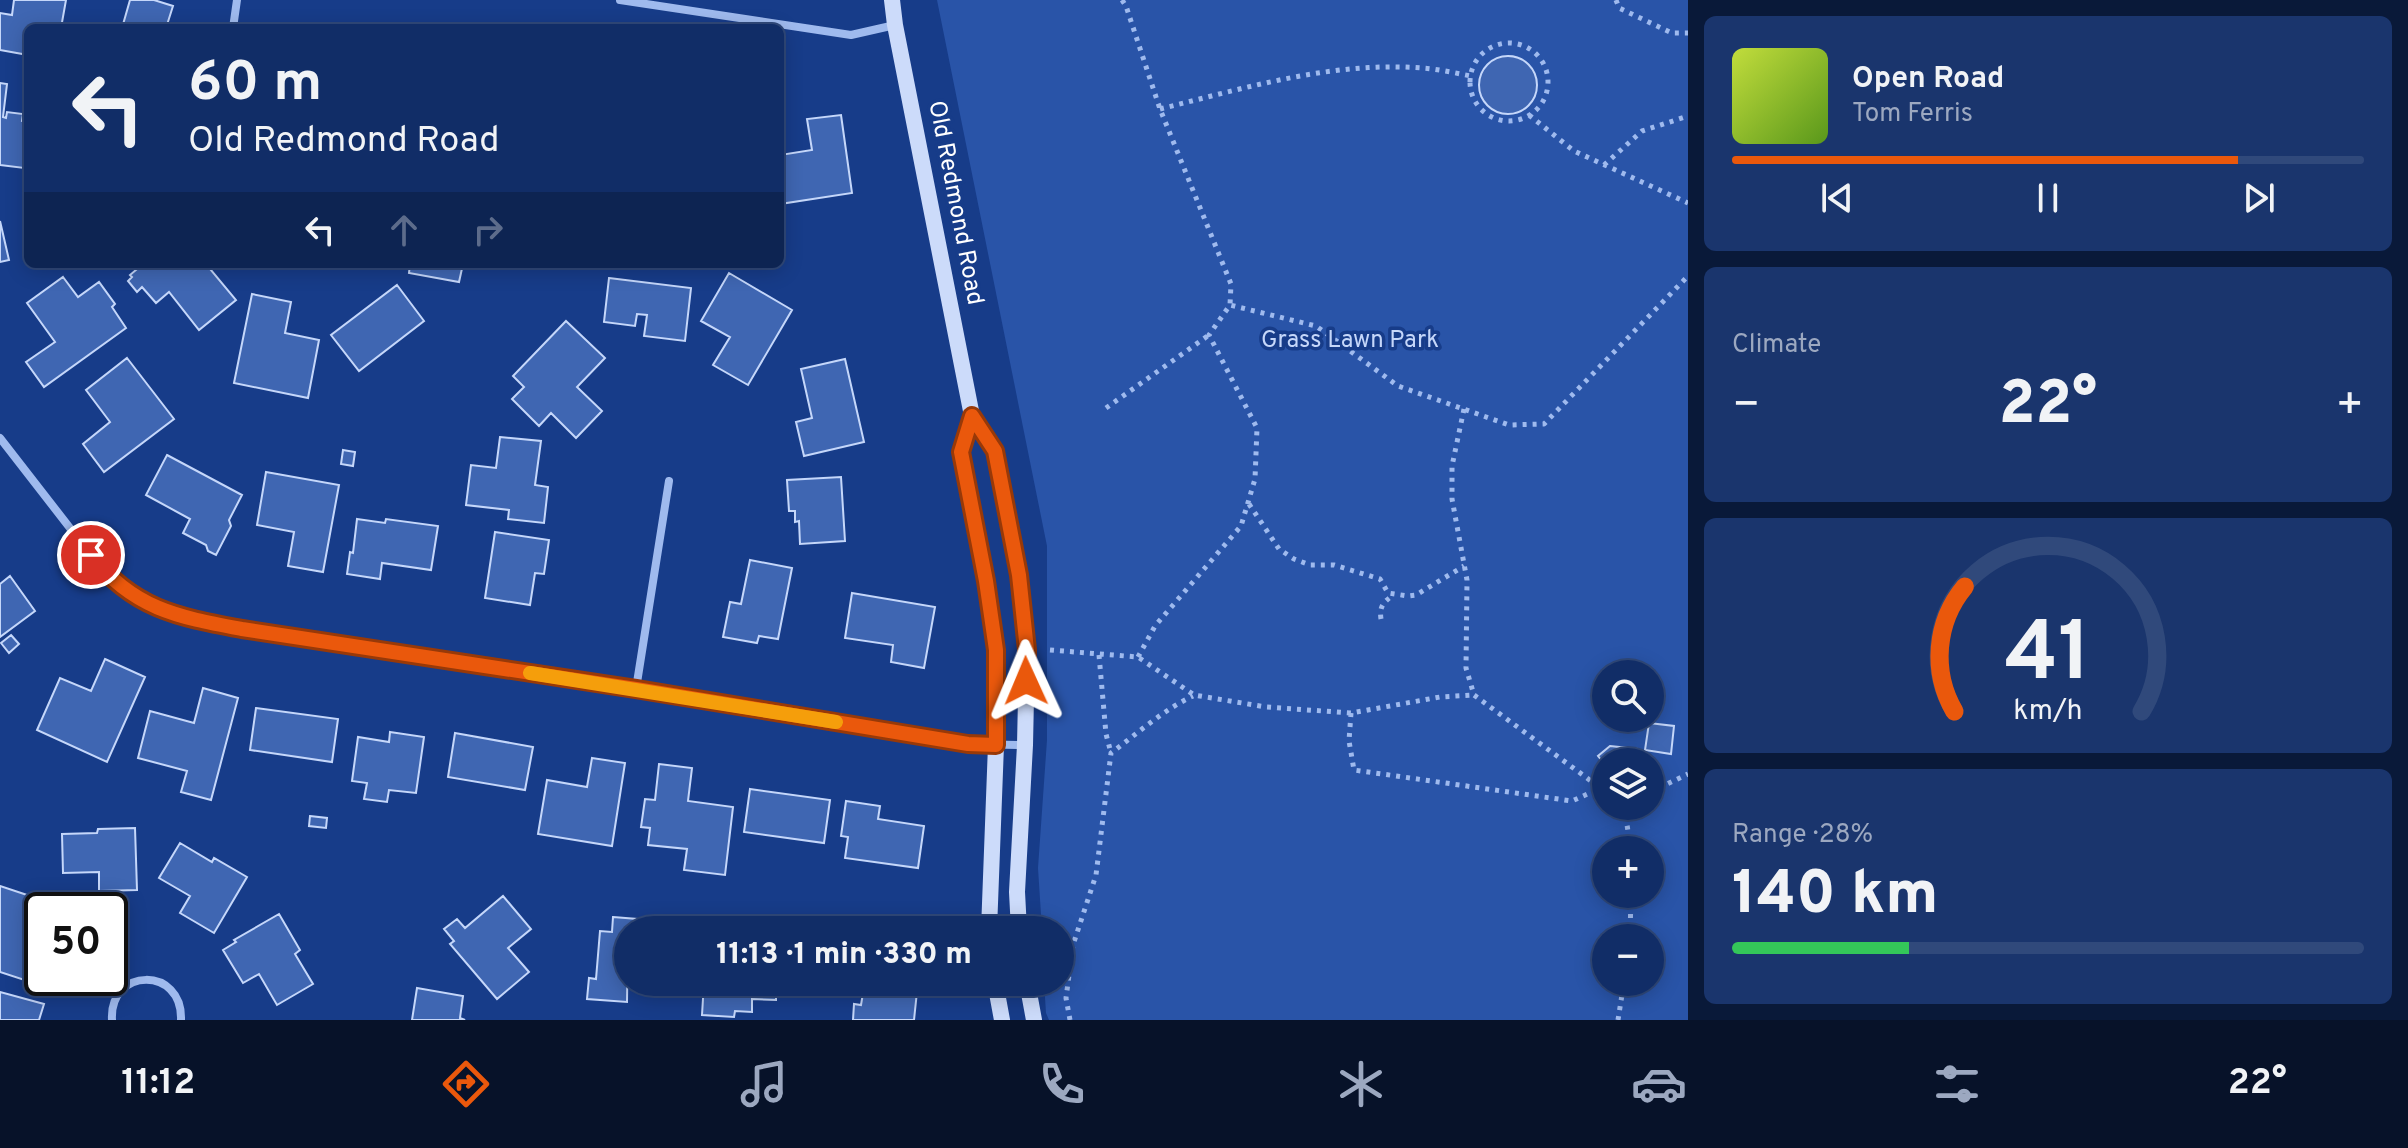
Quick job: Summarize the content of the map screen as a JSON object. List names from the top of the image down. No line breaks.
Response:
{"streets":{"main road":["Old Redmond Road"]},"parks":["Grass Lawn Park"],"page":{"turn":["60 m","Old Redmond Road"],"song":["Open Road","Tom Ferris"],"tile":["Climate",["Range · 28%","140 km"]],"heat":["−","22°","+"],"map_buttons":["+","−"],"limit":"50","trip":"11:13 · 1 min · 330 m","tabs":["11:12","22°"],"gauge":["41","km/h"]}}
